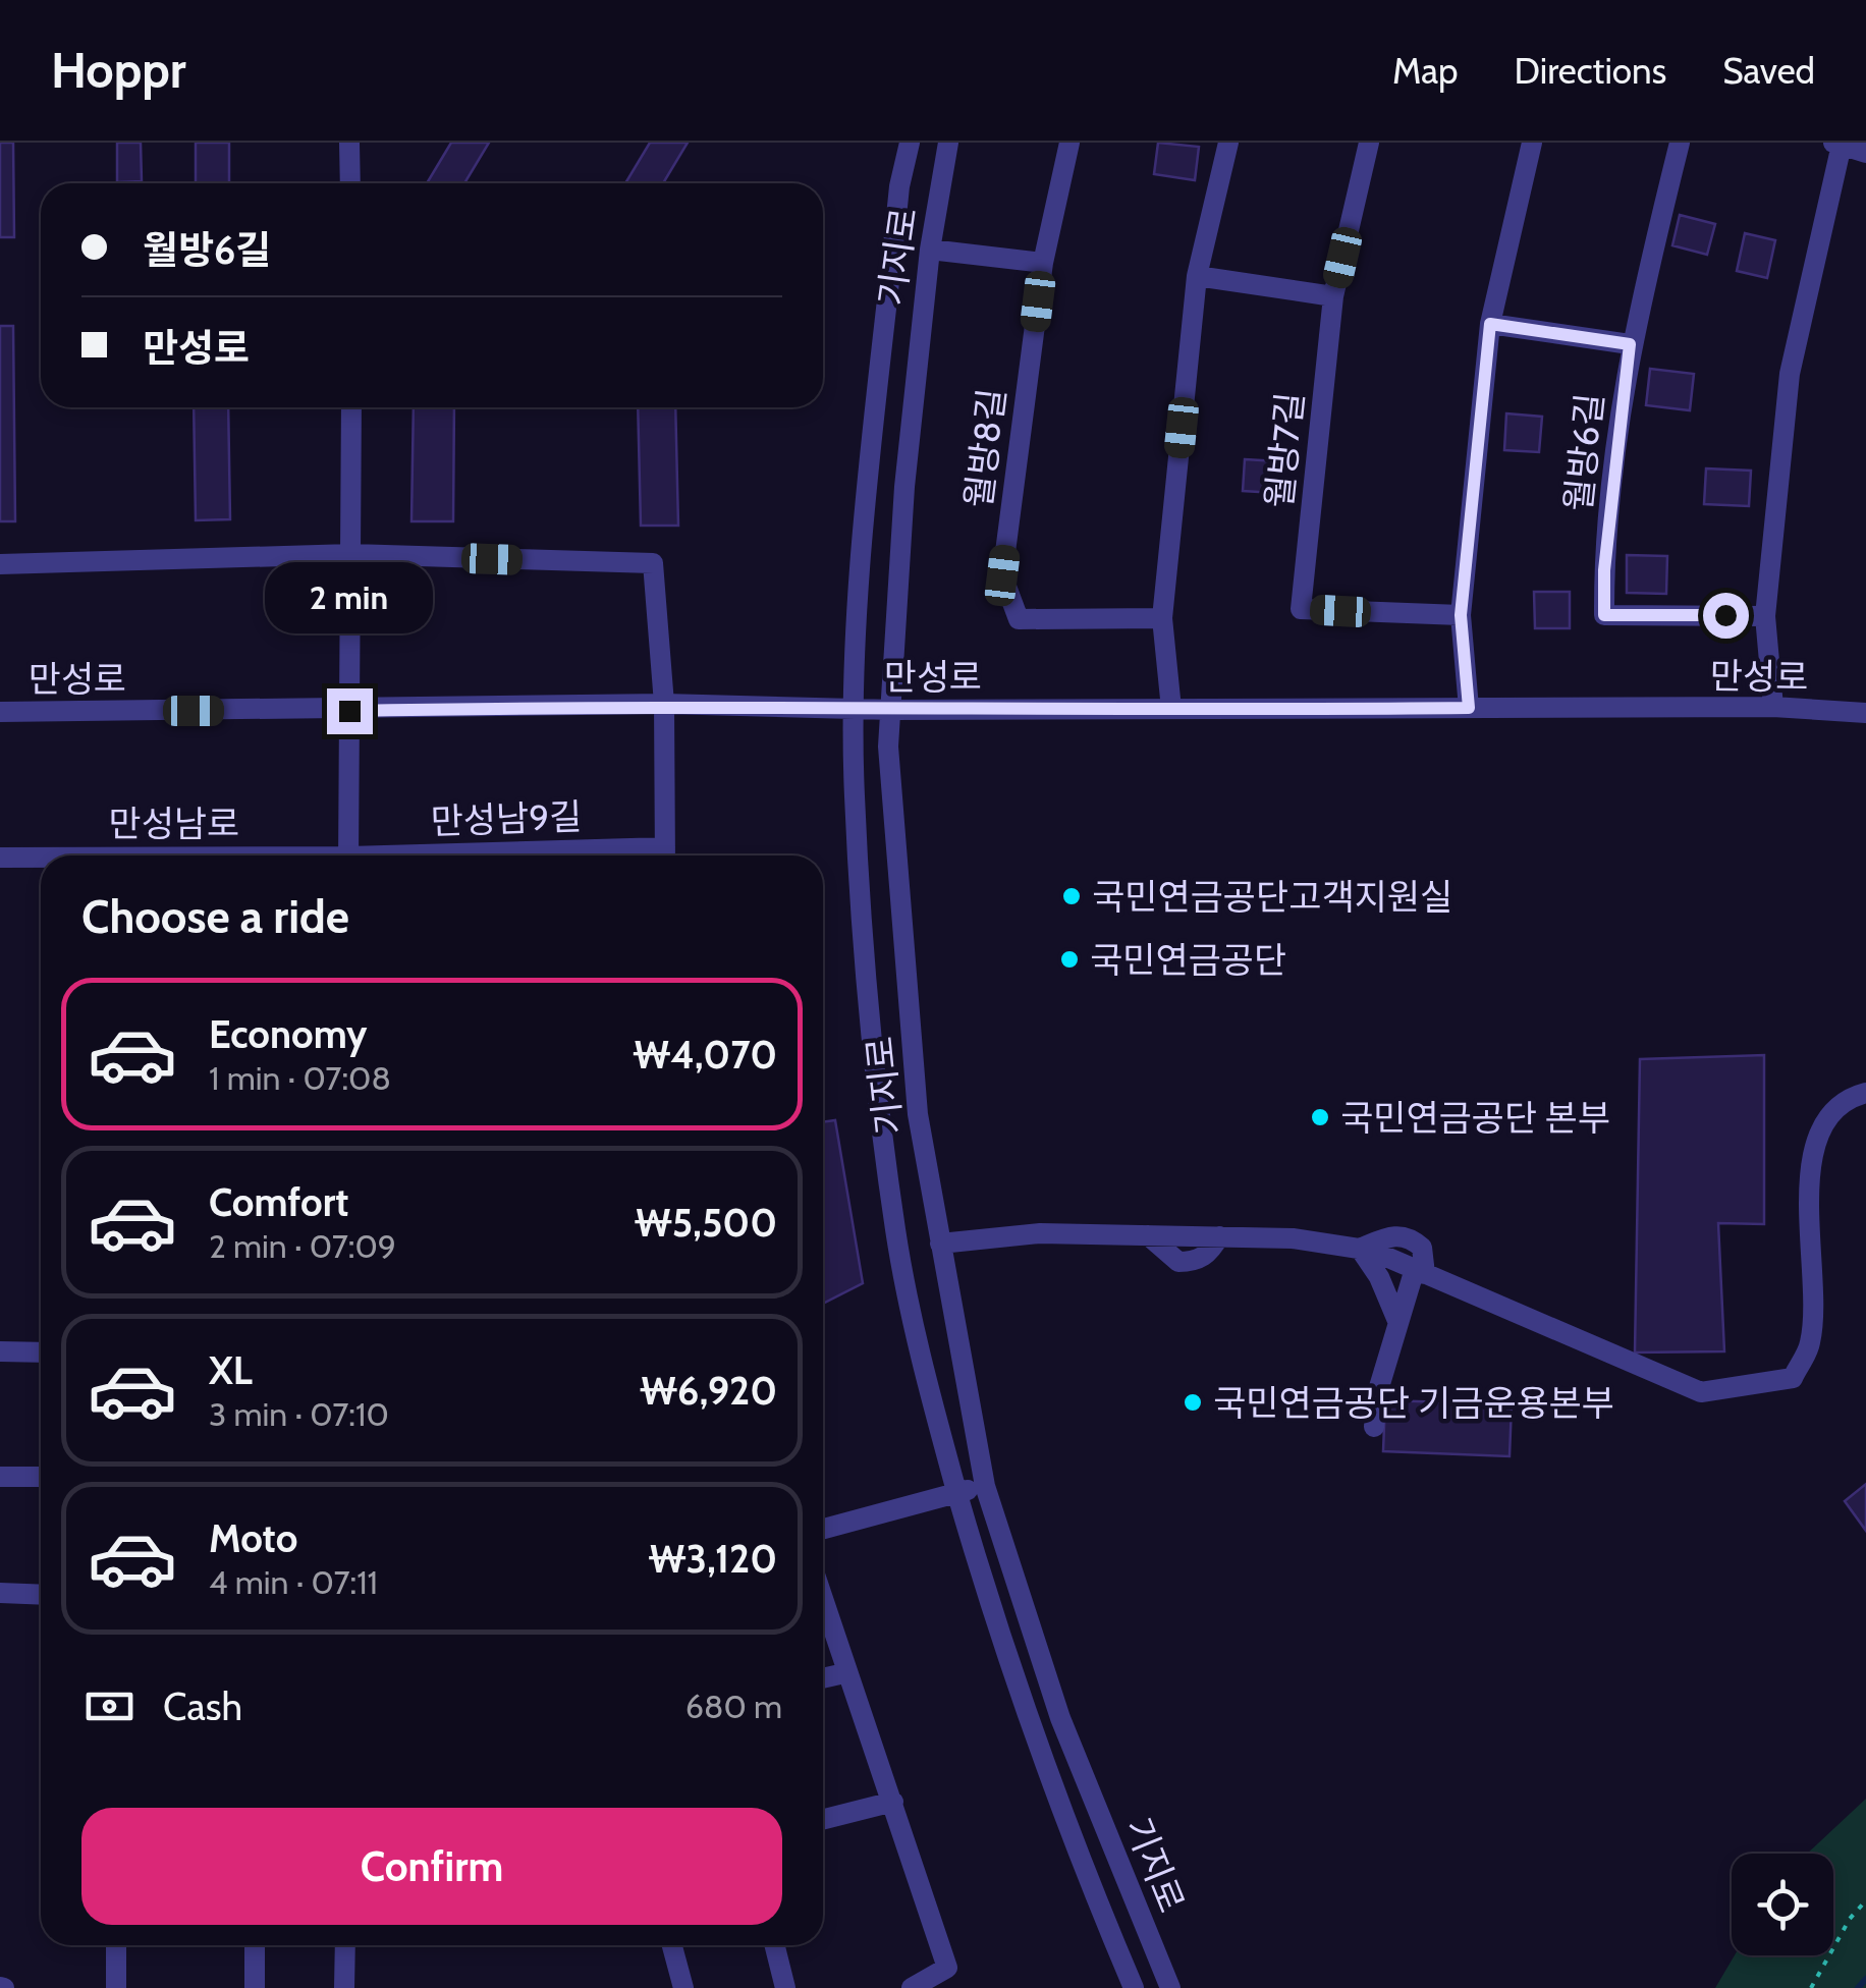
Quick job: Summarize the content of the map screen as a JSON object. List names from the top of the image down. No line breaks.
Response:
{"streets":{"street":["기지로","월방8길","월방7길","월방6길","만성로","만성남로"]},"crossings":[["기지로","만성로"]],"places":["국민연금공단고객지원실","국민연금공단","국민연금공단 본부","국민연금공단 기금운용본부"],"page":{"header":"Hoppr","nav":["Map","Directions","Saved"],"banner":["월방6길","만성로"],"bubble":"2 min","heading":"Choose a ride","list":[{"name":"Economy","note":"1 min · 07:08","value":"₩4,070"},{"name":"Comfort","note":"2 min · 07:09","value":"₩5,500"},{"name":"XL","note":"3 min · 07:10","value":"₩6,920"},{"name":"Moto","note":"4 min · 07:11","value":"₩3,120"}],"pay":["Cash","680 m"],"buttons":"Confirm"}}
